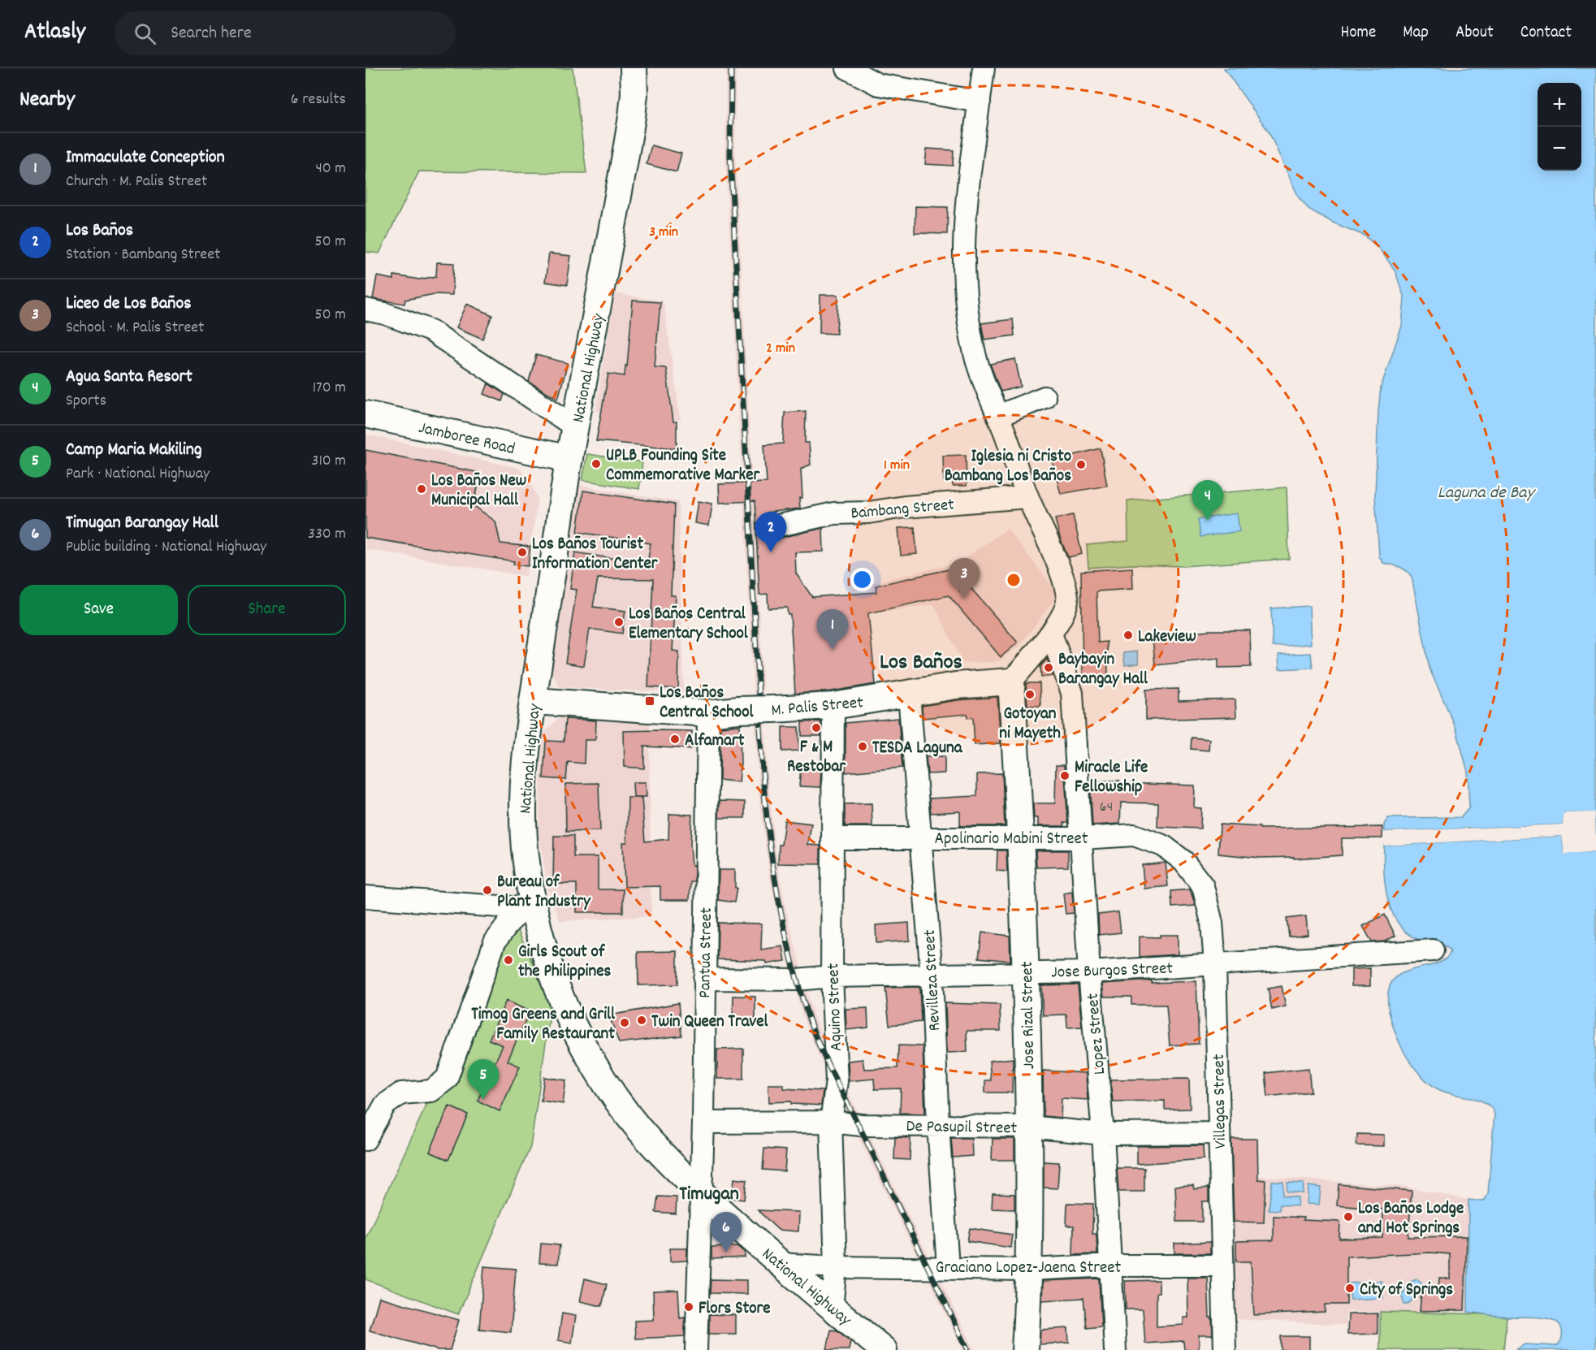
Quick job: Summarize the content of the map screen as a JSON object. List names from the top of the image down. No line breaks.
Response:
{"streets":{"main road":["National Highway","Jamboree Road","M. Palis Street","Jose Rizal Street"],"street":["Bambang Street","Apolinario Mabini Street","Pantua Street","Jose Burgos Street","Revilleza Street","Aquino Street","Lopez Street","Villegas Street","De Pasupil Street","Graciano Lopez-Jaena Street"]},"crossings":[["National Highway","Jamboree Road"],["National Highway","M. Palis Street"],["National Highway","Pantua Street"],["National Highway","Aquino Street"],["National Highway","Graciano Lopez-Jaena Street"],["M. Palis Street","Pantua Street"],["M. Palis Street","Revilleza Street"],["M. Palis Street","Aquino Street"],["M. Palis Street","Jose Rizal Street"],["Apolinario Mabini Street","Revilleza Street"],["Apolinario Mabini Street","Aquino Street"],["Apolinario Mabini Street","Jose Rizal Street"],["Apolinario Mabini Street","Lopez Street"],["Apolinario Mabini Street","Villegas Street"],["Pantua Street","Jose Burgos Street"],["Pantua Street","De Pasupil Street"],["Jose Burgos Street","Revilleza Street"],["Jose Burgos Street","Aquino Street"],["Jose Burgos Street","Jose Rizal Street"],["Jose Burgos Street","Lopez Street"],["Jose Burgos Street","Villegas Street"],["Revilleza Street","De Pasupil Street"],["Revilleza Street","Graciano Lopez-Jaena Street"],["Aquino Street","De Pasupil Street"],["Aquino Street","Graciano Lopez-Jaena Street"],["Jose Rizal Street","De Pasupil Street"],["Jose Rizal Street","Graciano Lopez-Jaena Street"],["Lopez Street","De Pasupil Street"],["Lopez Street","Graciano Lopez-Jaena Street"],["Villegas Street","De Pasupil Street"],["Villegas Street","Graciano Lopez-Jaena Street"]],"districts":["Los Baños","Timugan"],"water":["Laguna de Bay"],"places":{"other":["UPLB Founding Site Commemorative Marker","Iglesia ni Cristo Bambang Los Baños","Los Baños New Municipal Hall","Los Baños Tourist Information Center","Los Baños Central Elementary School","Lakeview","Baybayin Barangay Hall","Gotoyan ni Mayeth","F & M Restobar","Alfamart","TESDA Laguna","Miracle Life Fellowship","Bureau of Plant Industry","Girls Scout of the Philippines","Twin Queen Travel","Timog Greens and Grill Family Restaurant","Los Baños Lodge and Hot Springs","City of Springs","Flors Store"],"transit":["Los Baños Central School"]},"house_numbers":["64"],"page":{"header":"Atlasly","search":"Search here","nav":["Home","Map","About","Contact"],"heading":["Nearby","6 results"],"map_buttons":["+","−"],"list":[{"mark":"1","name":"Immaculate Conception","note":"Church · M. Palis Street","value":"40 m"},{"mark":"2","name":"Los Baños","note":"Station · Bambang Street","value":"50 m"},{"mark":"3","name":"Liceo de Los Baños","note":"School · M. Palis Street","value":"50 m"},{"mark":"4","name":"Agua Santa Resort","note":"Sports","value":"170 m"},{"mark":"5","name":"Camp Maria Makiling","note":"Park · National Highway","value":"310 m"},{"mark":"6","name":"Timugan Barangay Hall","note":"Public building · National Highway","value":"330 m"}],"pins":["4","2","3","1","5","6"],"buttons":["Save","Share"]},"rings":["3 min","2 min","1 min"]}
